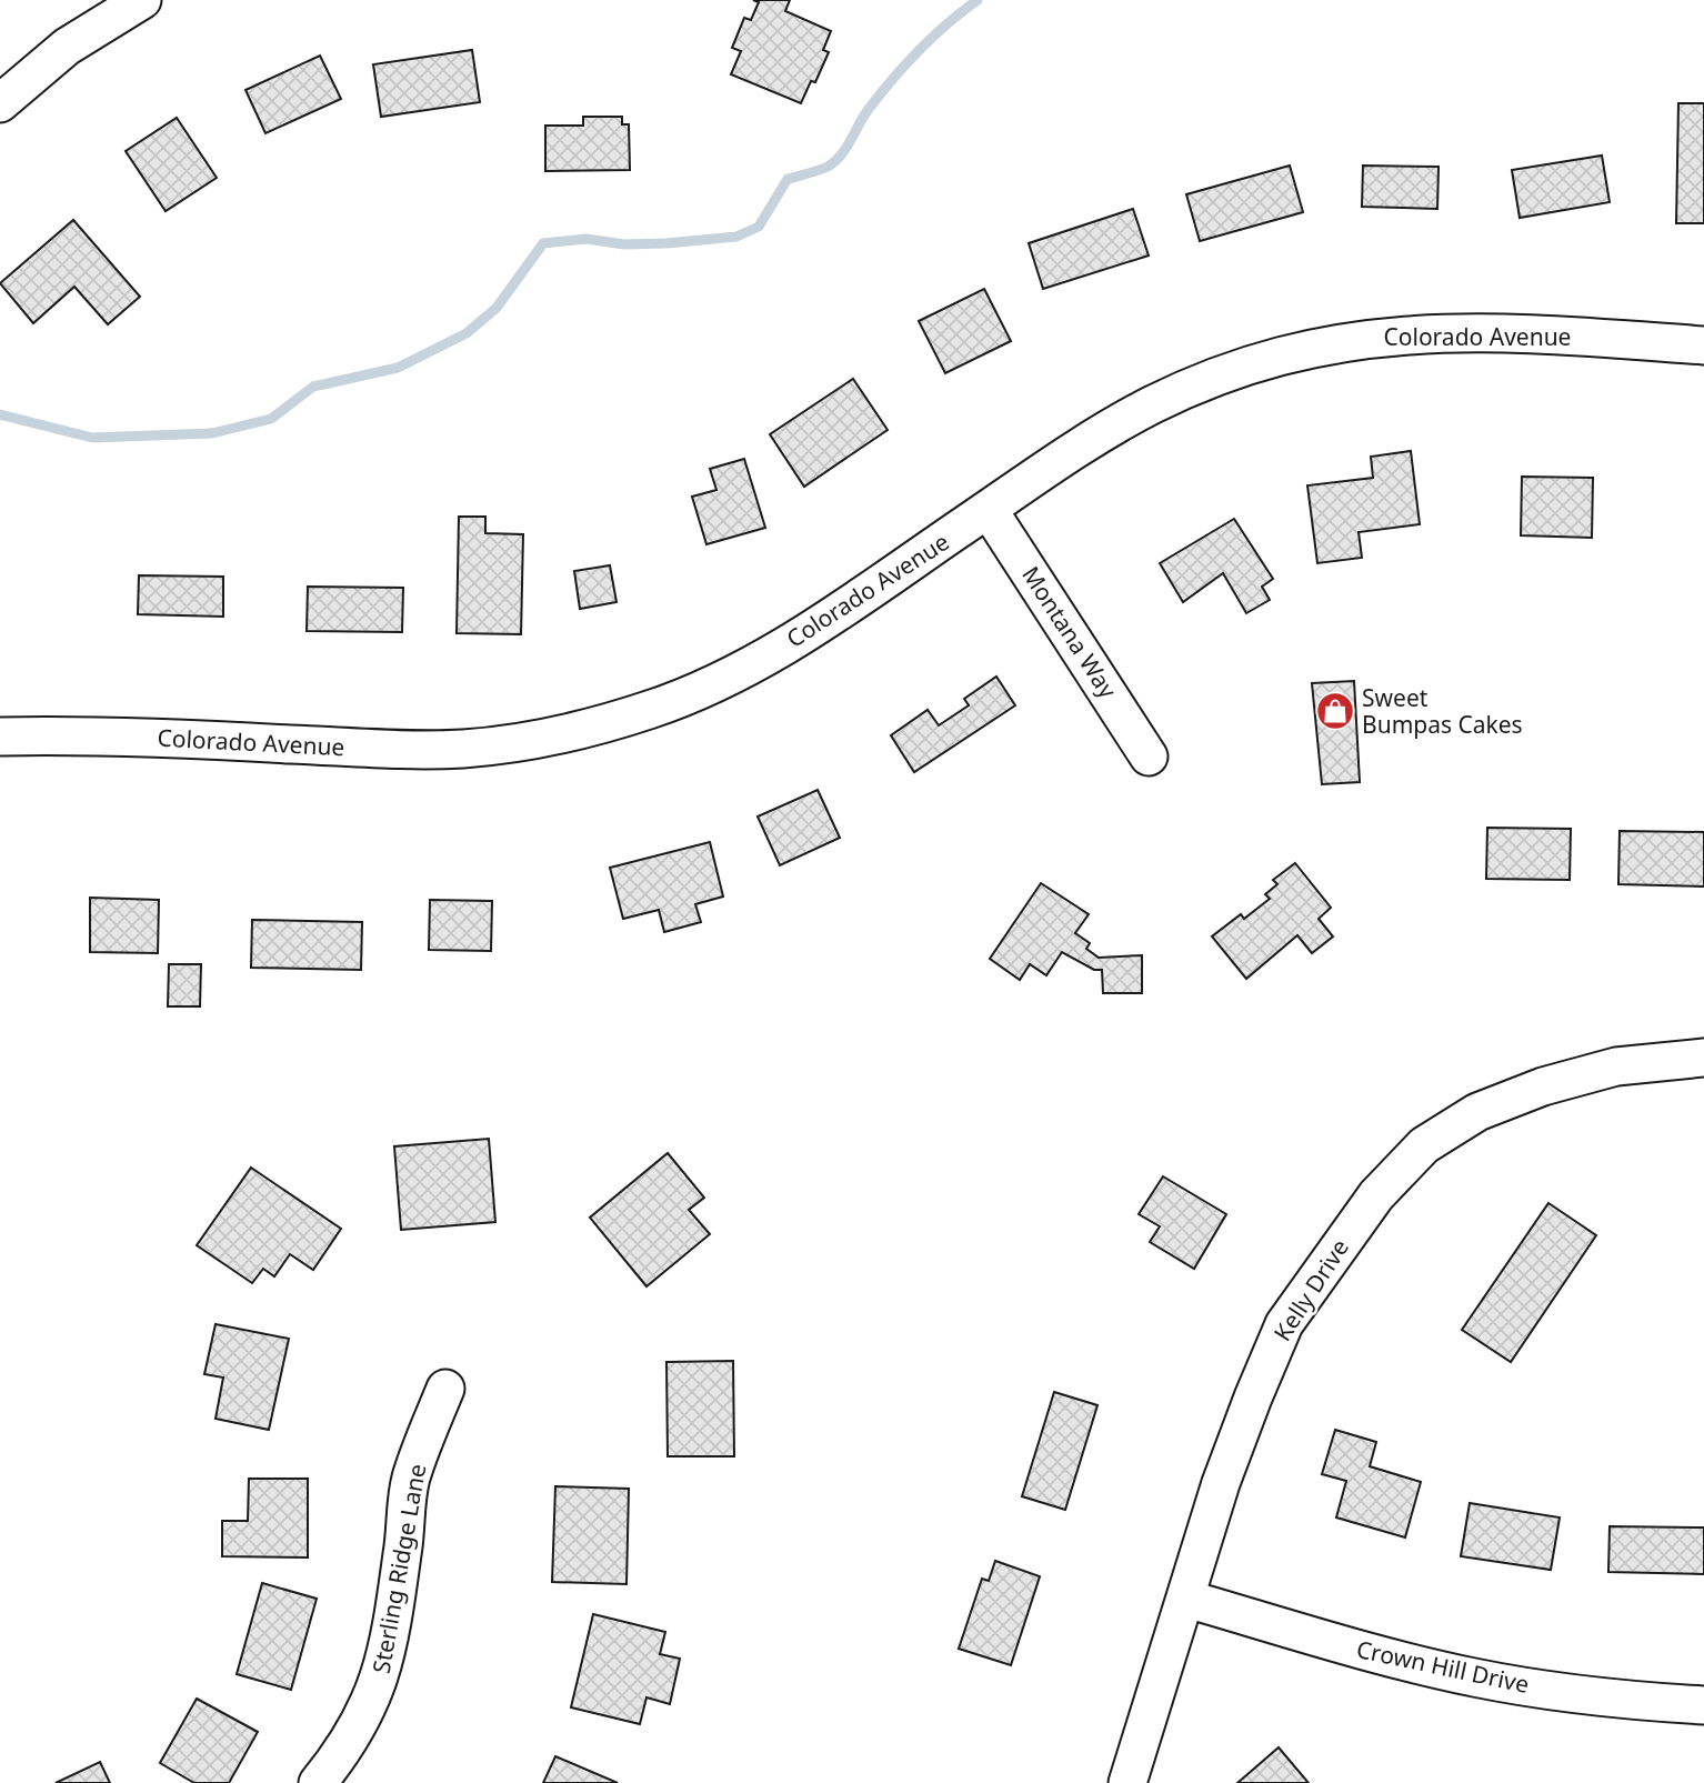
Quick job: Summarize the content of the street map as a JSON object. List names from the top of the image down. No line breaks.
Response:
{"streets":{"street":["Colorado Avenue","Montana Way","Kelly Drive","Sterling Ridge Lane","Crown Hill Drive"]},"crossings":[["Colorado Avenue","Montana Way"],["Kelly Drive","Crown Hill Drive"]],"places":{"shop":["Sweet Bumpas Cakes"]}}
